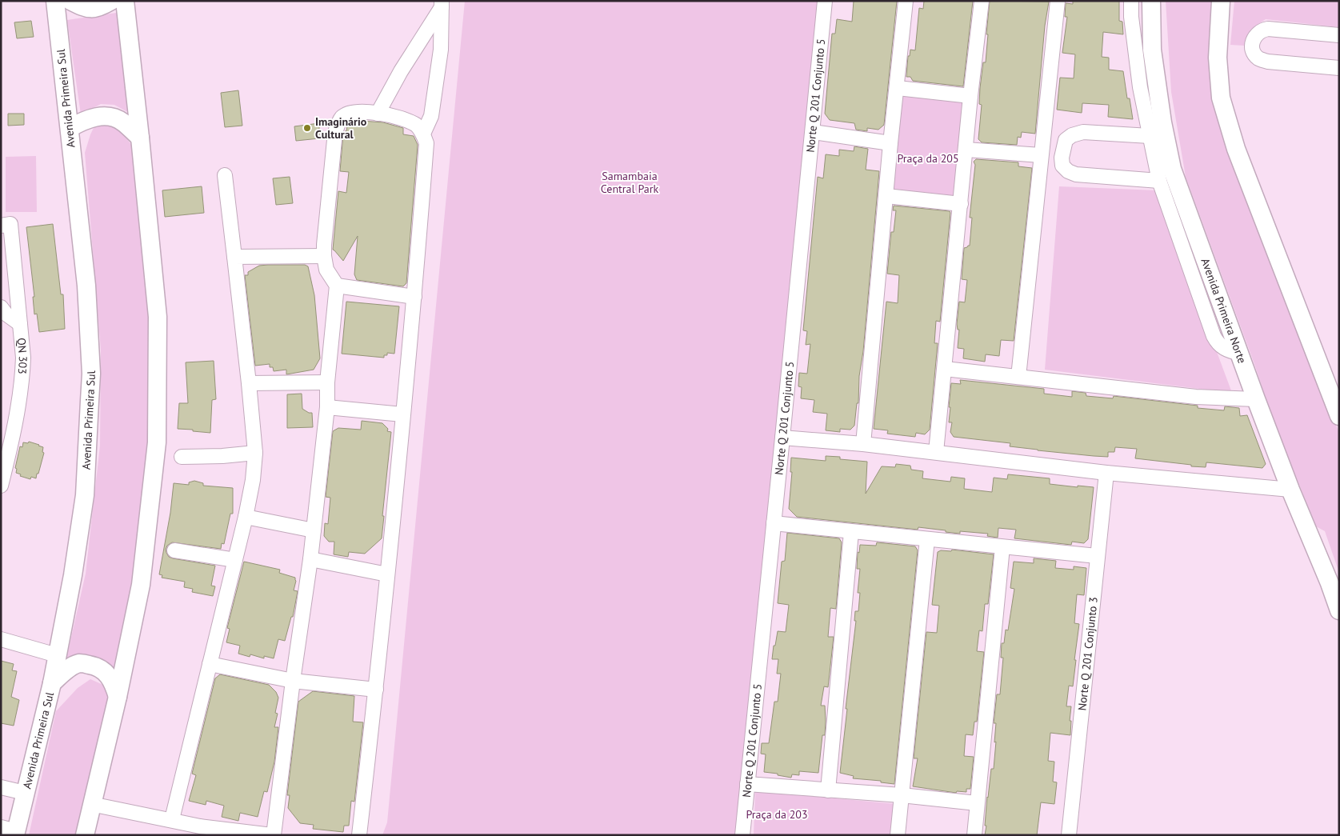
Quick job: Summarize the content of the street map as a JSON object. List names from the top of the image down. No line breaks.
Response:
{"streets":{"main road":["Avenida Primeira Sul","Avenida Primeira Norte"],"street":["Norte Q 201 Conjunto 5","QN 303","Norte Q 201 Conjunto 3"]},"parks":["Praça da 205","Samambaia Central Park","Praça da 203"],"places":["Imaginário Cultural"]}
